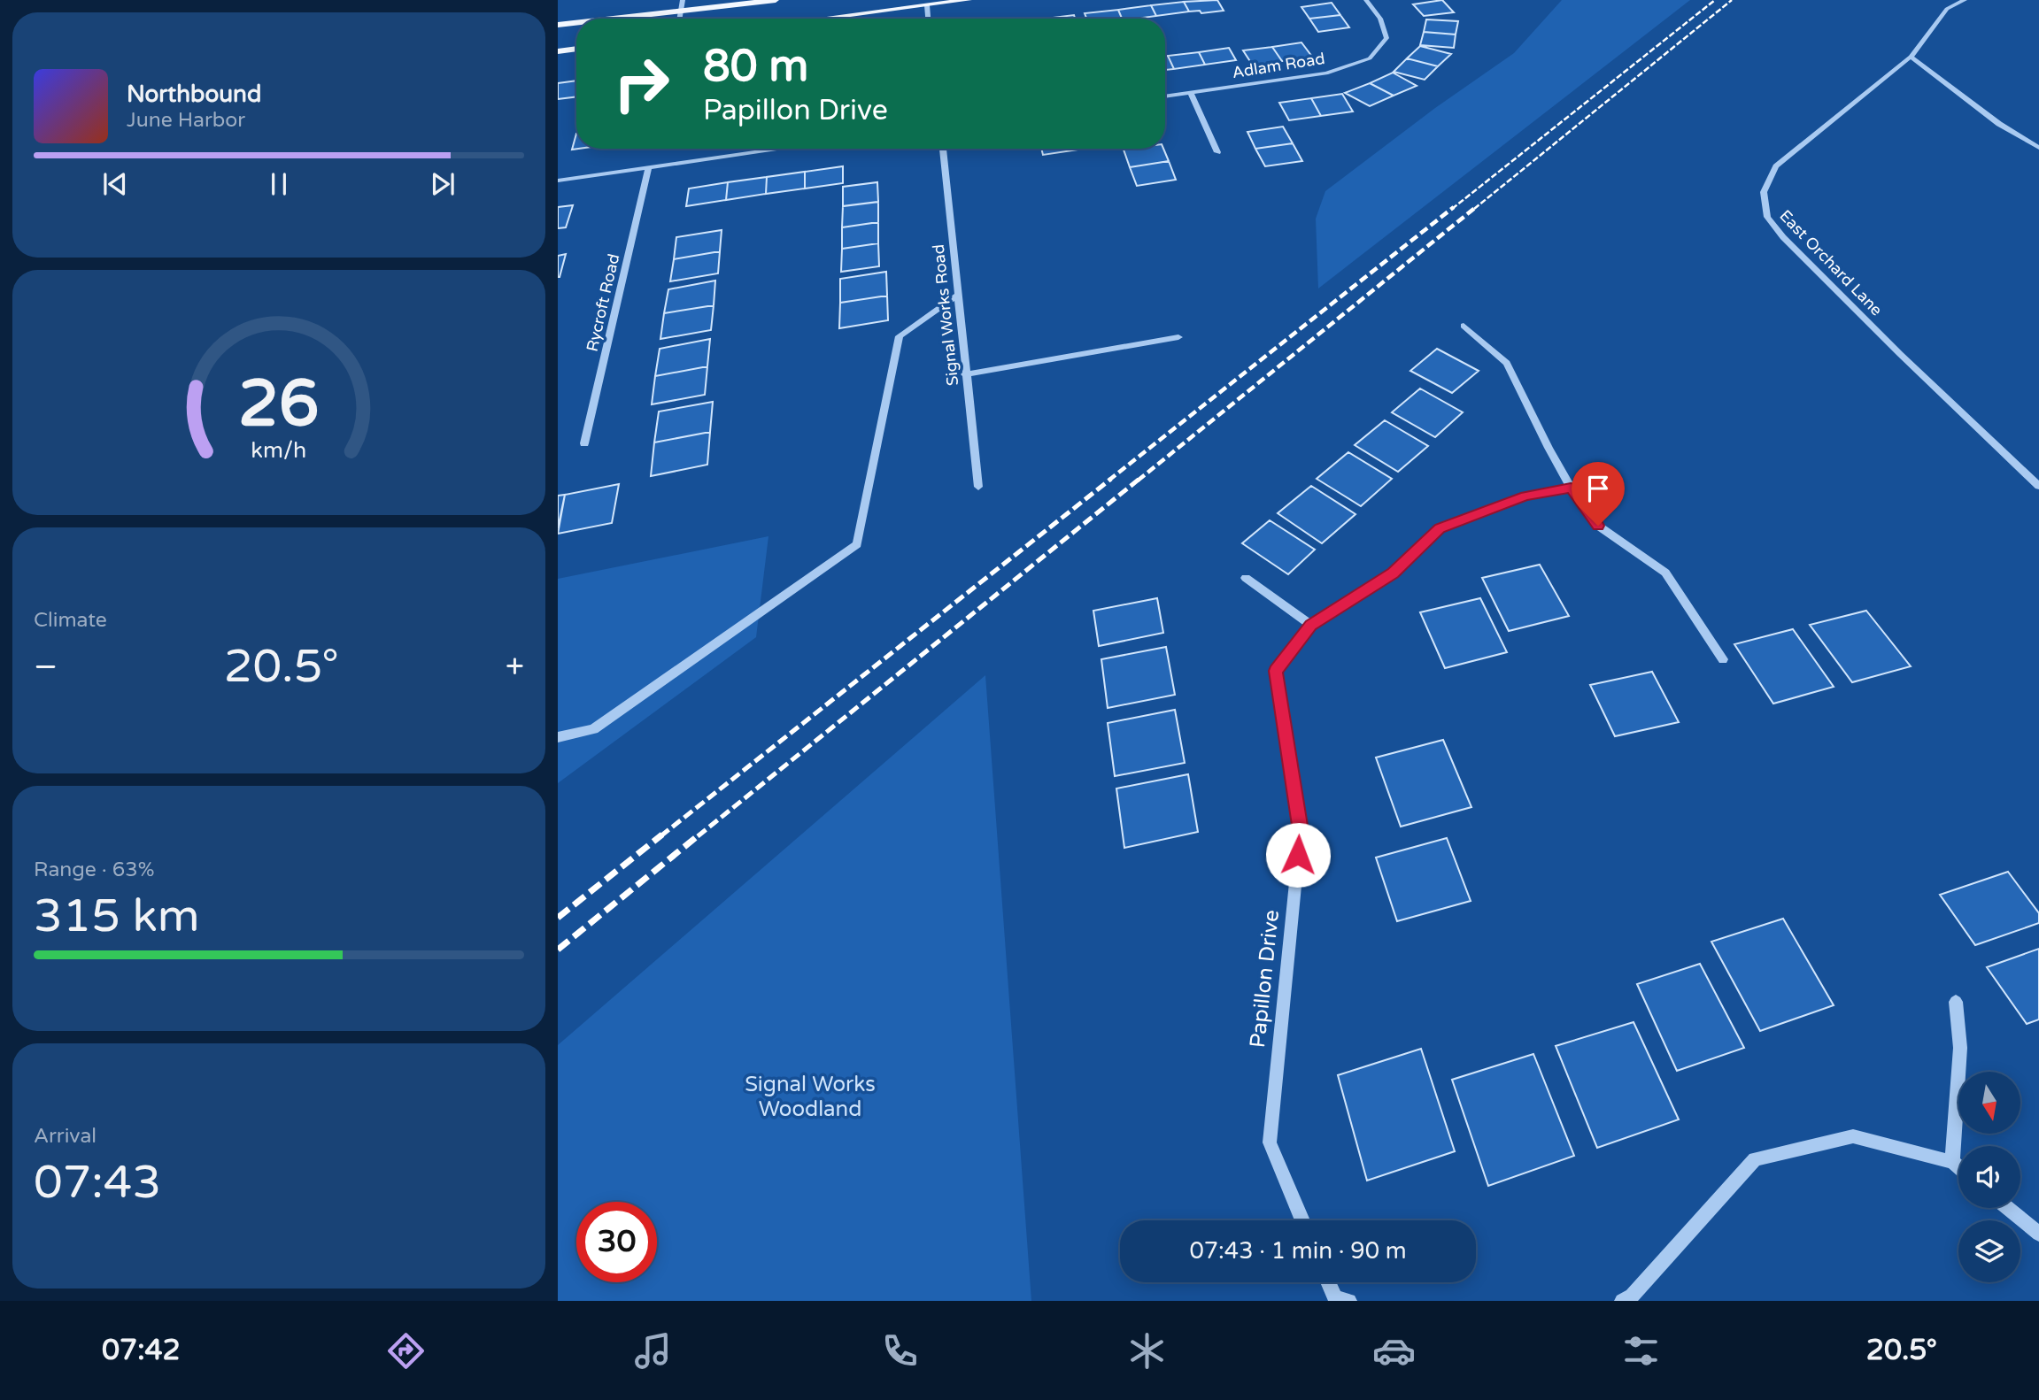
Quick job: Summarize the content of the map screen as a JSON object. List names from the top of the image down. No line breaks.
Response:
{"streets":{"street":["Adlam Road","East Orchard Lane","Rycroft Road","Signal Works Road","Papillon Drive"]},"parks":["Signal Works Woodland"],"north":"bottom","page":{"turn":["80 m","Papillon Drive"],"song":["Northbound","June Harbor"],"tile":["Climate",["Range · 63%","315 km"],["Arrival","07:43"]],"heat":["−","20.5°","+"],"limit":"30","trip":"07:43 · 1 min · 90 m","tabs":["07:42","20.5°"],"gauge":["26","km/h"]}}
